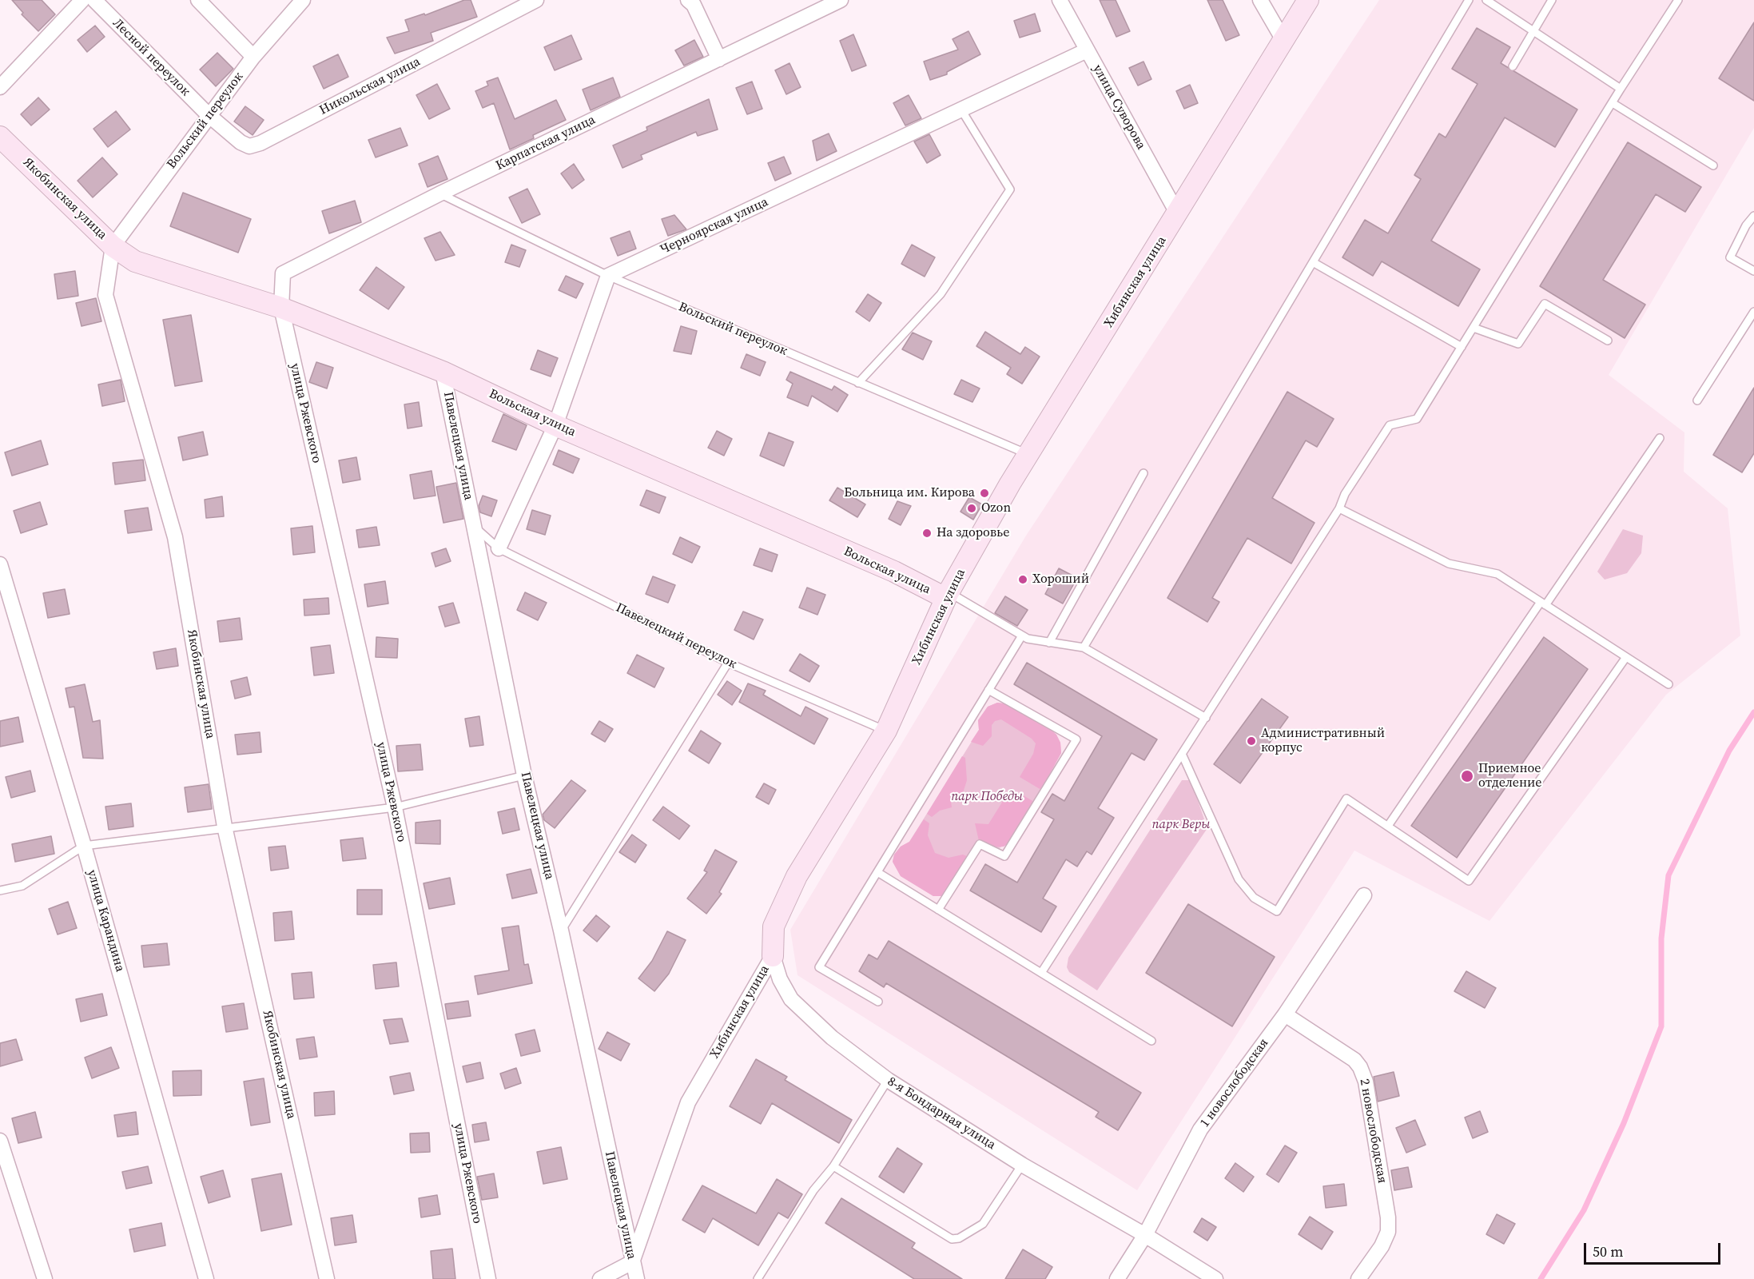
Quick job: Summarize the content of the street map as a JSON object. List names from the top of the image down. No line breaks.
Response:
{"streets":{"street":["Лесной переулок","Никольская улица","улица Суворова","Вольский переулок","Карпатская улица","Якобинская улица","Черноярская улица","Хибинская улица","улица Ржевского","Вольская улица","Павелецкая улица","улица Карандина","1 новослободская","8-я Бондарная улица","2 новослободская"],"lane":["Павелецкий переулок"]},"crossings":[["Лесной переулок","Никольская улица"],["Лесной переулок","Вольский переулок"],["Никольская улица","Вольский переулок"],["улица Суворова","Черноярская улица"],["улица Суворова","Хибинская улица"],["Вольский переулок","Карпатская улица"],["Вольский переулок","Якобинская улица"],["Вольский переулок","Черноярская улица"],["Вольский переулок","Хибинская улица"],["Вольский переулок","Вольская улица"],["Карпатская улица","улица Ржевского"],["Карпатская улица","Вольская улица"],["Якобинская улица","Вольская улица"],["Хибинская улица","Вольская улица"],["Хибинская улица","Павелецкая улица"],["Хибинская улица","Павелецкий переулок"],["Хибинская улица","8-я Бондарная улица"],["улица Ржевского","Вольская улица"],["Вольская улица","Павелецкая улица"],["Павелецкая улица","Павелецкий переулок"],["1 новослободская","8-я Бондарная улица"],["1 новослободская","2 новослободская"]],"parks":["парк Победы","парк Веры"],"places":["Больница им. Кирова","Ozon","На здоровье","Хороший","Административный корпус","Приемное отделение"],"scale_bar":"50 m"}
